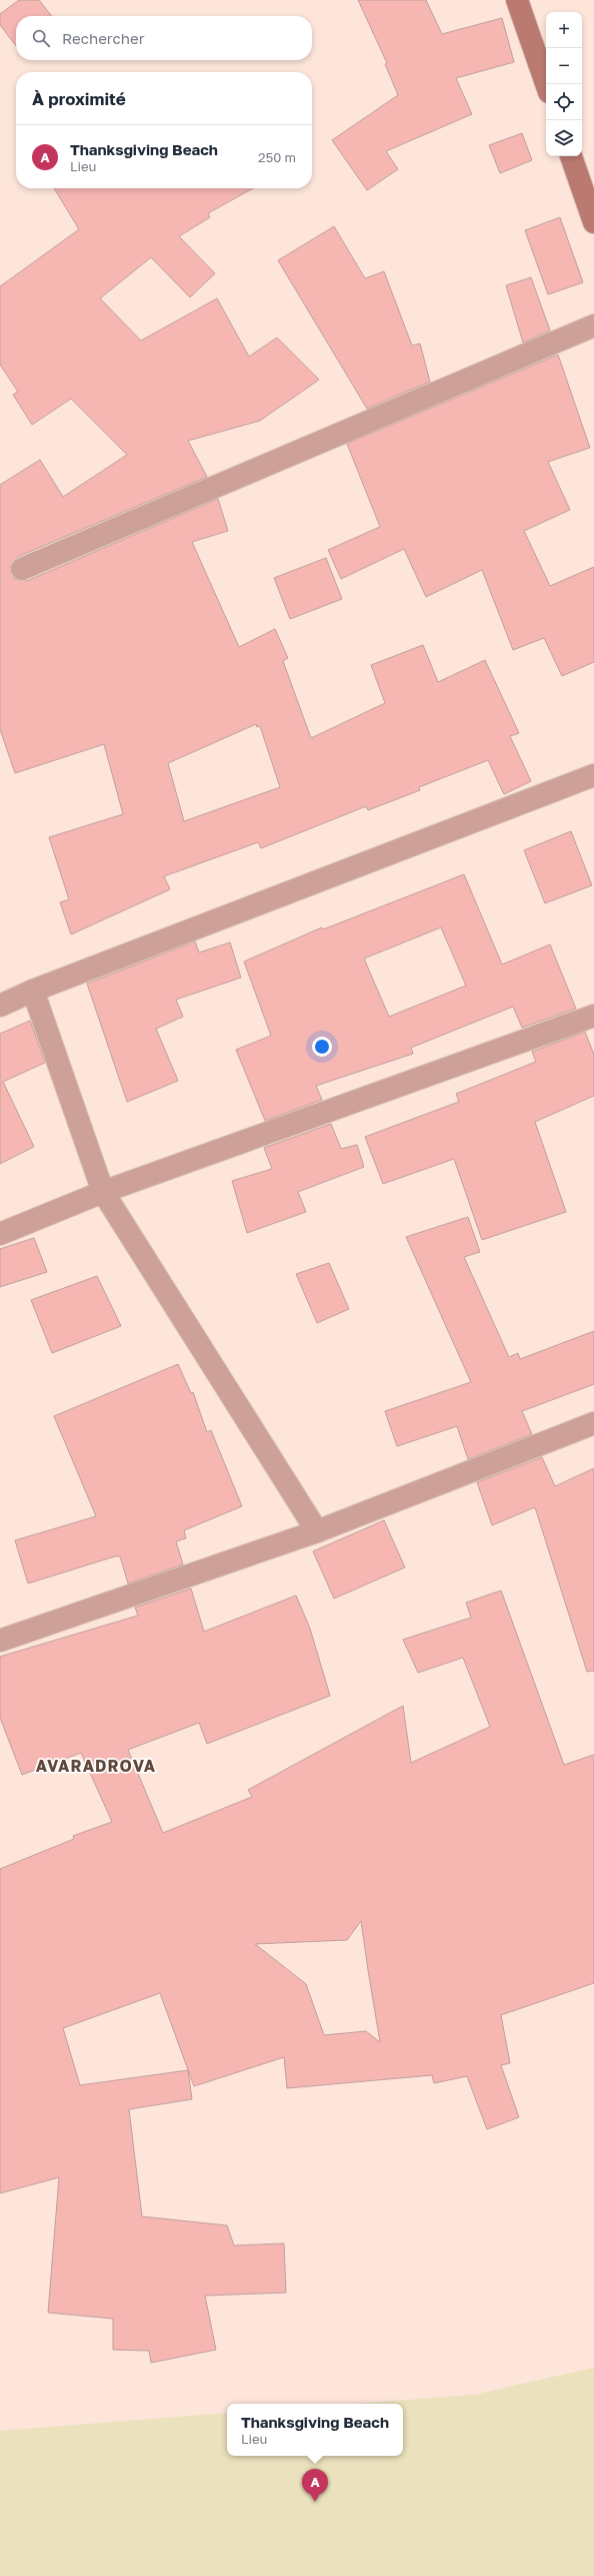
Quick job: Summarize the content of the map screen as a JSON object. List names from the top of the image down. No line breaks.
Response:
{"districts":["AVARADROVA"],"page":{"map_buttons":["+","−"],"search":"Rechercher","heading":"À proximité","list":[{"mark":"A","name":"Thanksgiving Beach","note":"Lieu","value":"250 m"}],"popup":["Thanksgiving Beach","Lieu"],"pins":"A"}}
